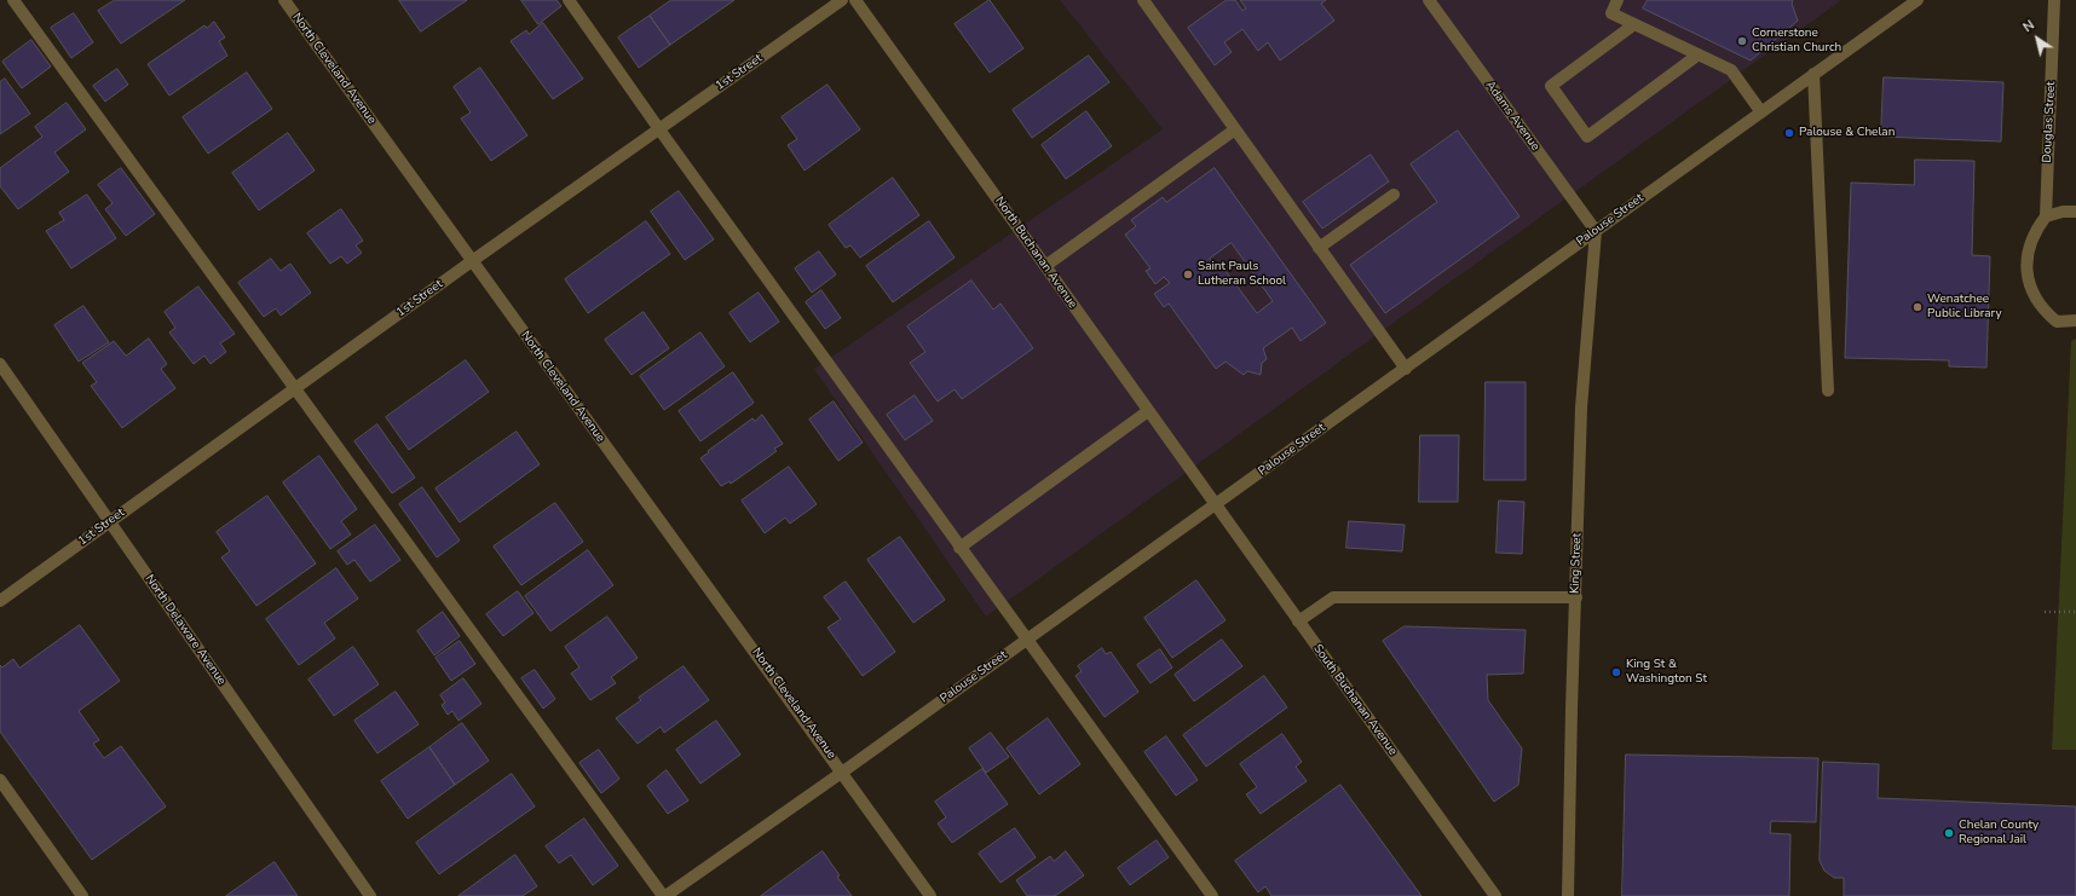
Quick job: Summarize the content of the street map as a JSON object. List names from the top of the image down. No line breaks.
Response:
{"streets":{"street":["North Cleveland Avenue","1st Street","Adams Avenue","Douglas Street","Palouse Street","North Buchanan Avenue","King Street","North Delaware Avenue","South Buchanan Avenue"]},"crossings":[["North Cleveland Avenue","1st Street"],["North Cleveland Avenue","Palouse Street"],["1st Street","North Delaware Avenue"],["Adams Avenue","Palouse Street"],["Adams Avenue","King Street"],["Palouse Street","North Buchanan Avenue"],["Palouse Street","King Street"],["Palouse Street","South Buchanan Avenue"],["North Buchanan Avenue","South Buchanan Avenue"]],"places":["Cornerstone Christian Church","Palouse & Chelan","Saint Pauls Lutheran School","Wenatchee Public Library","King St & Washington St","Chelan County Regional Jail"],"north":"top left"}
